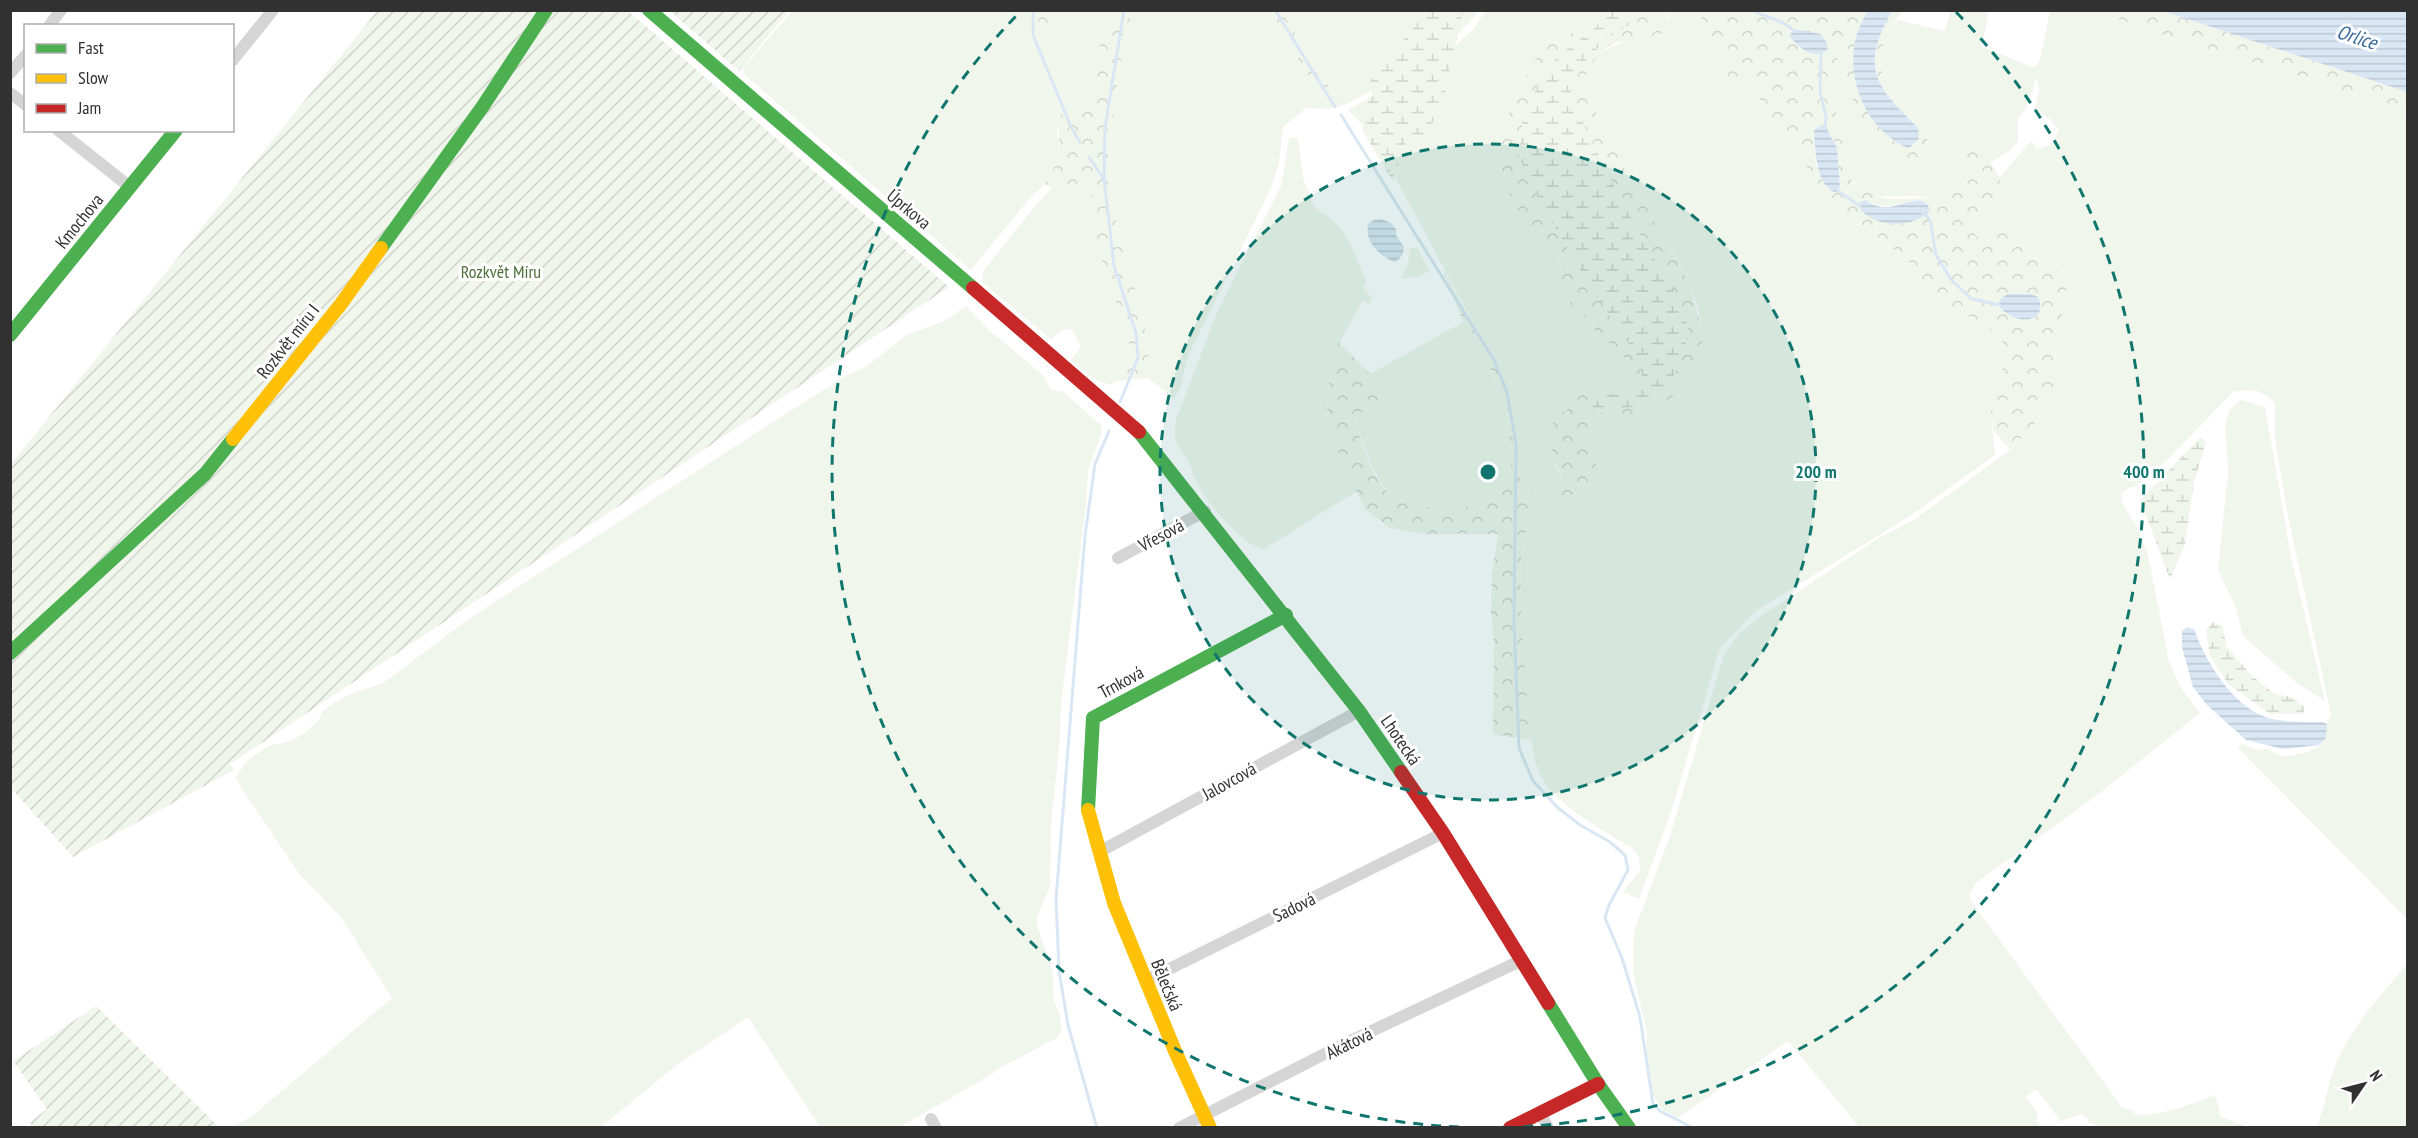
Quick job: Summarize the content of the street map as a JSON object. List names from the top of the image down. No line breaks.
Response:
{"streets":{"street":["Úprkova","Kmochova","Rozkvět míru I","Vřesová","Trnková","Lhotecká","Jalovcová","Sadová","Bělečská","Akátová"]},"crossings":[["Úprkova","Lhotecká"],["Vřesová","Lhotecká"],["Trnková","Lhotecká"],["Trnková","Jalovcová"],["Trnková","Bělečská"],["Lhotecká","Jalovcová"],["Lhotecká","Sadová"],["Lhotecká","Akátová"],["Jalovcová","Bělečská"],["Sadová","Bělečská"],["Bělečská","Akátová"]],"water":["Orlice"],"parks":["Rozkvět Míru"],"legend":["Fast","Slow","Jam"],"north":"top right","rings":["200 m","400 m"]}
